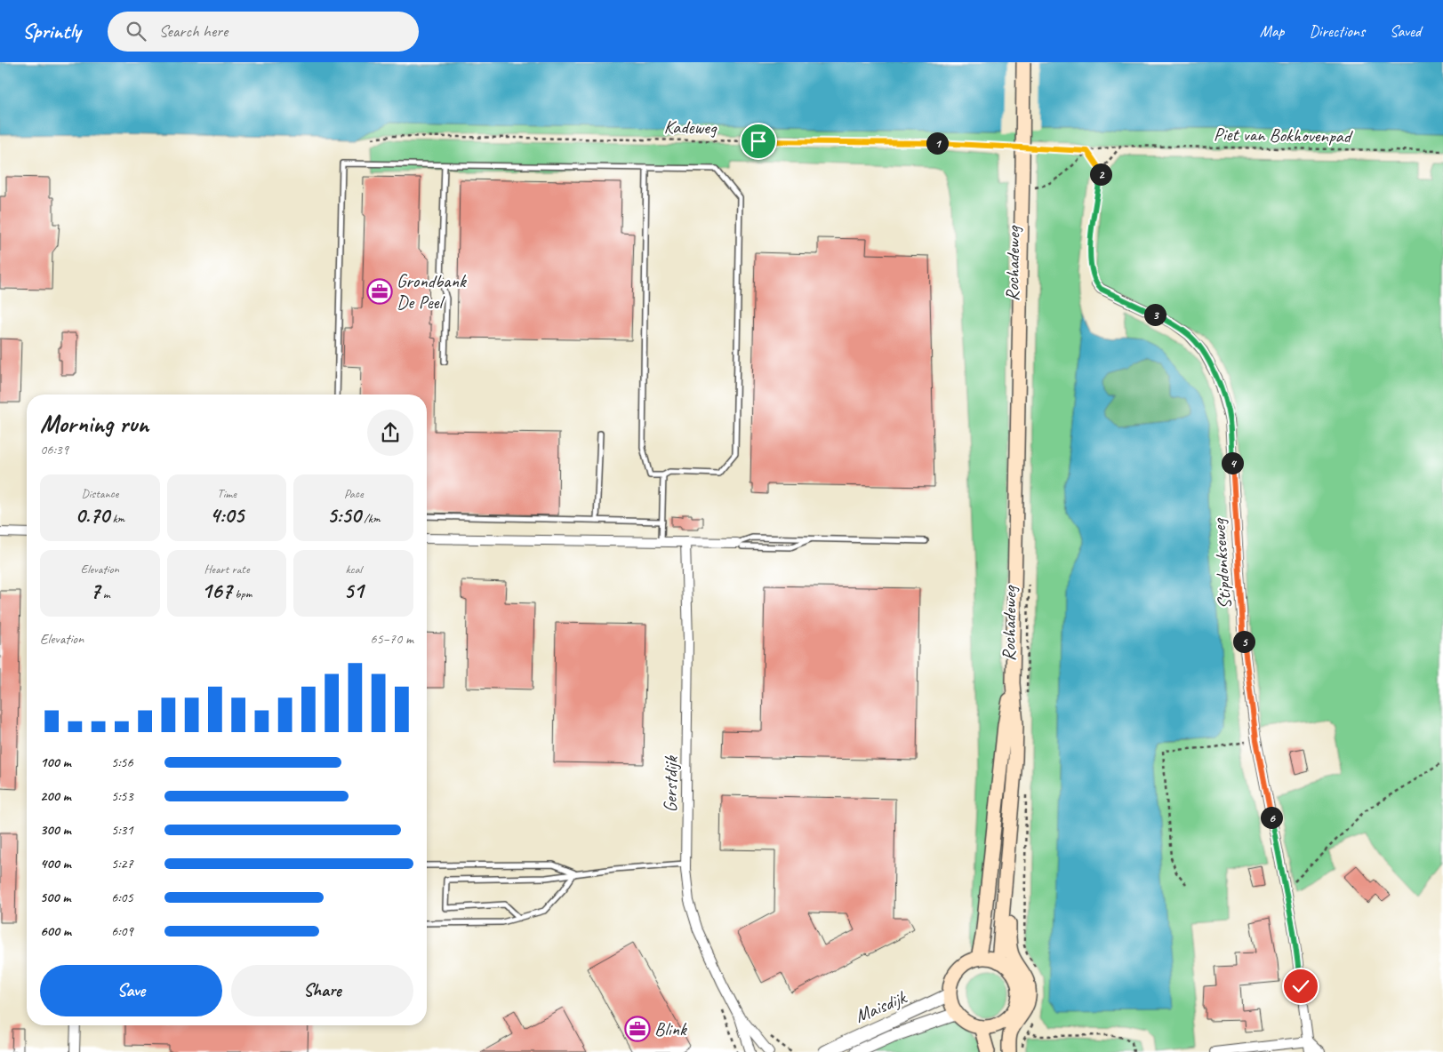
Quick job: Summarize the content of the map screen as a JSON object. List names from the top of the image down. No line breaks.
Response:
{"streets":{"main road":["Rochadeweg"],"street":["Stipdonkseweg","Gerstdijk","Maisdijk"],"path":["Kadeweg","Piet van Bokhovenpad"]},"crossings":[["Rochadeweg","Maisdijk"]],"places":{"office":["Grondbank De Peel","Blink"]},"page":{"header":"Sprintly","search":"Search here","nav":["Map","Directions","Saved"],"pins":["1","2","3","4","5","6"],"heading":["Morning run","06:39"],"stats":[["Distance","0.70 km"],["Time","4:05"],["Pace","5:50 /km"],["Elevation","7 m"],["Heart rate","167 bpm"],["kcal","51"]],"chart":["Elevation","65–70 m"],"list":[{"name":"100 m","note":"5:56"},{"name":"200 m","note":"5:53"},{"name":"300 m","note":"5:31"},{"name":"400 m","note":"5:27"},{"name":"500 m","note":"6:05"},{"name":"600 m","note":"6:09"}],"buttons":["Save","Share"]}}
